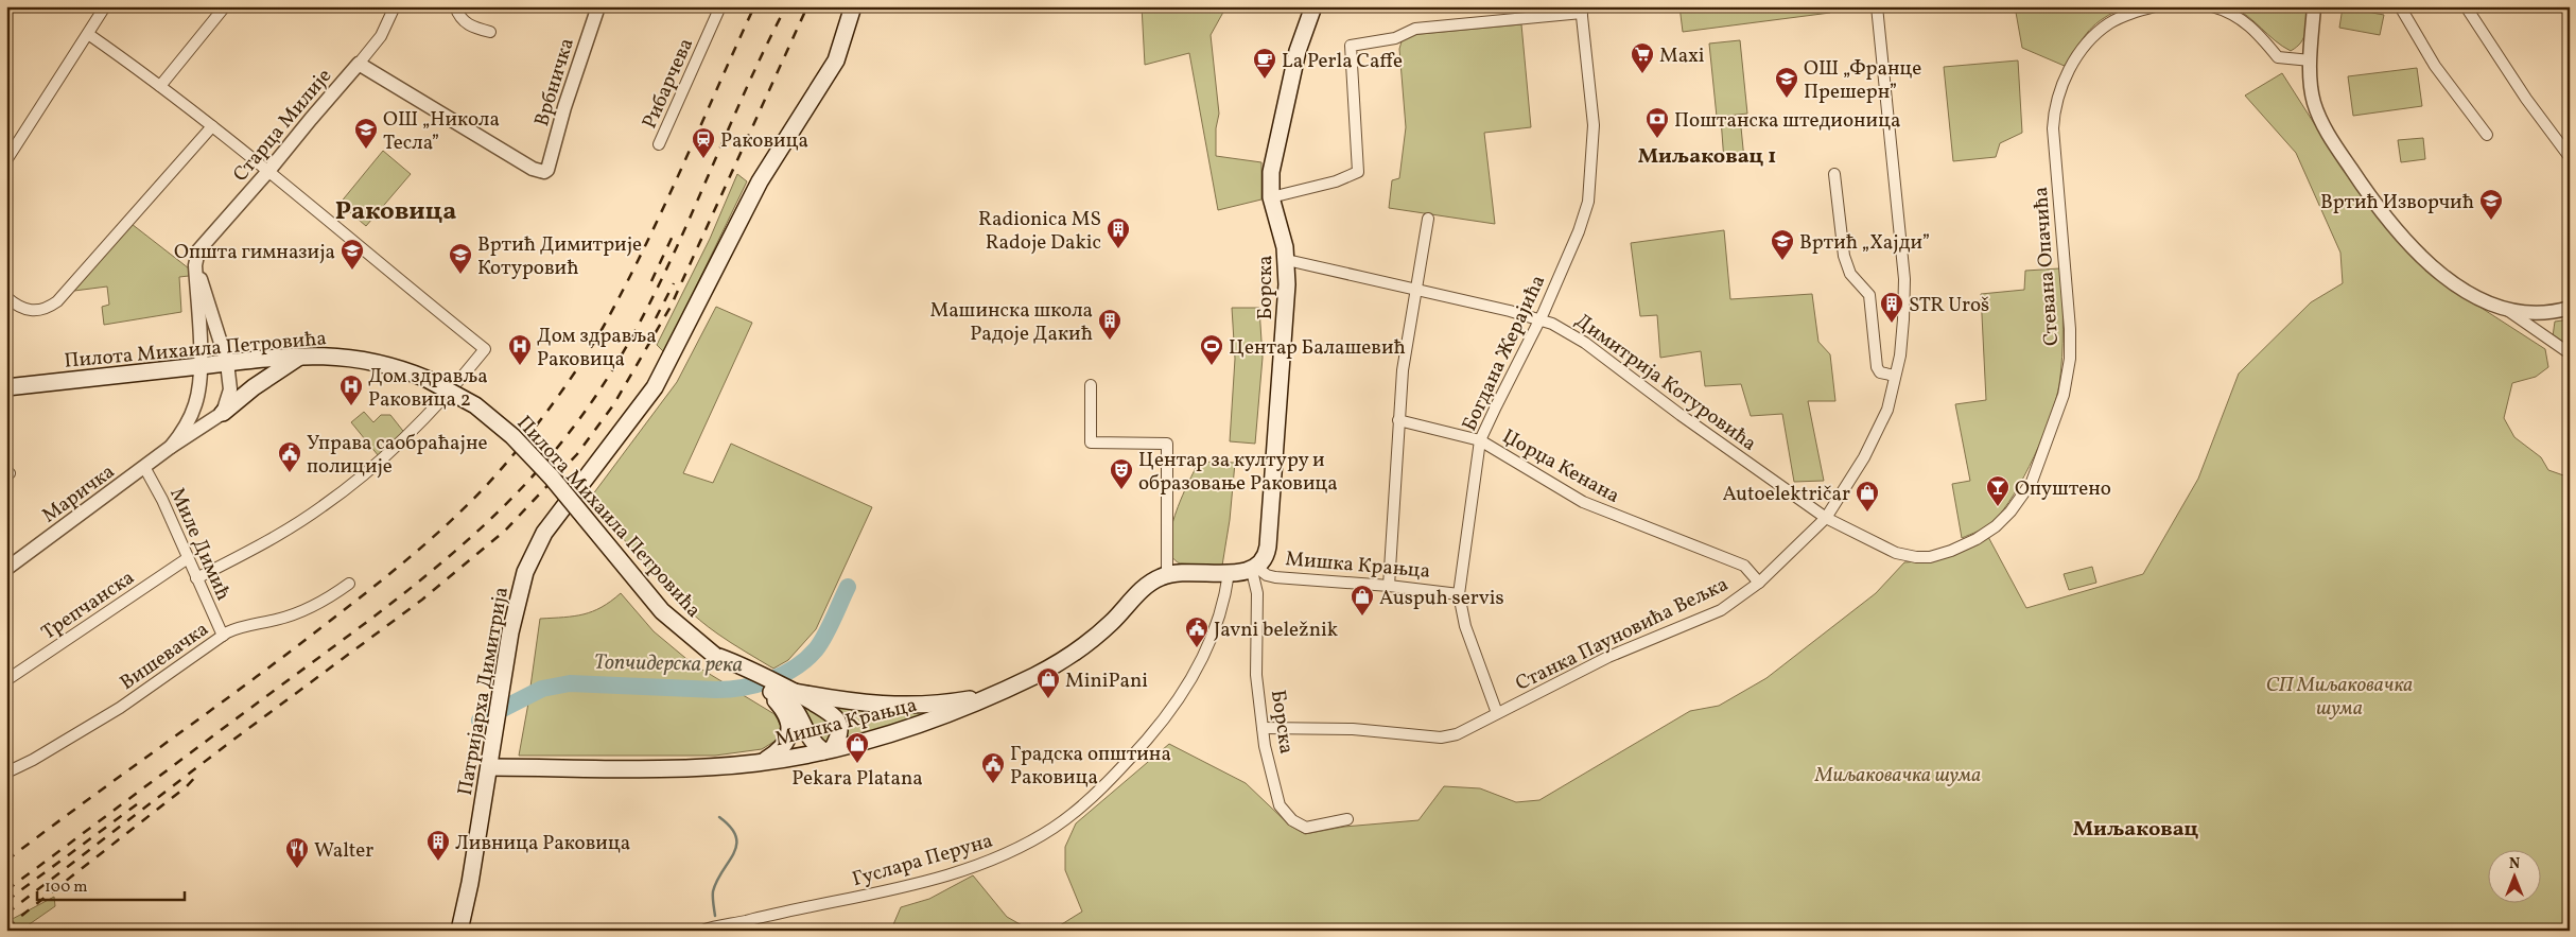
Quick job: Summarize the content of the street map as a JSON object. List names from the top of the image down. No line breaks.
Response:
{"streets":{"main road":["Борска","Пилота Михаила Петровића","Мишка Крањца","Патријарха Димитрија"],"street":["Врбничка","Рибарчева","Старца Милије","Стевана Опачића","Богдана Жерајића","Димитрија Котуровића","Џорџа Кенана","Маричка","Миле Димић","Трепчанска","Станка Пауновића Вељка","Вишевачка","Гуслара Перуна"]},"crossings":[["Врбничка","Старца Милије"],["Старца Милије","Пилота Михаила Петровића"],["Старца Милије","Маричка"],["Стевана Опачића","Димитрија Котуровића"],["Стевана Опачића","Станка Пауновића Вељка"],["Борска","Димитрија Котуровића"],["Борска","Мишка Крањца"],["Борска","Станка Пауновића Вељка"],["Пилота Михаила Петровића","Маричка"],["Пилота Михаила Петровића","Мишка Крањца"],["Богдана Жерајића","Димитрија Котуровића"],["Богдана Жерајића","Џорџа Кенана"],["Богдана Жерајића","Мишка Крањца"],["Богдана Жерајића","Станка Пауновића Вељка"],["Димитрија Котуровића","Станка Пауновића Вељка"],["Џорџа Кенана","Станка Пауновића Вељка"],["Маричка","Миле Димић"],["Миле Димић","Трепчанска"],["Миле Димић","Вишевачка"],["Мишка Крањца","Патријарха Димитрија"],["Мишка Крањца","Гуслара Перуна"]],"districts":["Миљаковац 1","Раковица","Миљаковац"],"water":["Топчидерска река"],"parks":["СП Миљаковачка шума","Миљаковачка шума"],"places":{"supermarket":["Maxi"],"cafe":["La Perla Caffe"],"school or university":["ОШ „Франце Прешерн”","ОШ „Никола Тесла”","Вртић Изворчић","Вртић „Хајди”","Општа гимназија","Вртић Димитрије Котуровић"],"bank":["Поштанска штедионица"],"station":["Раковица"],"building":["Radionica MS Radoje Dakic","STR Uroš","Машинска школа Радоје Дакић","Ливница Раковица"],"hospital":["Дом здравља Раковица","Дом здравља Раковица 2"],"sports":["Центар Балашевић"],"public building":["Управа саобраћајне полиције","Javni beležnik","Градска општина Раковица"],"theatre":["Центар за културу и образовање Раковица"],"bar":["Опуштено"],"shop":["Autoelektričar","Auspuh servis","MiniPani","Pekara Platana"],"restaurant":["Walter"]},"scale_bar":"100 m","north":"top"}
